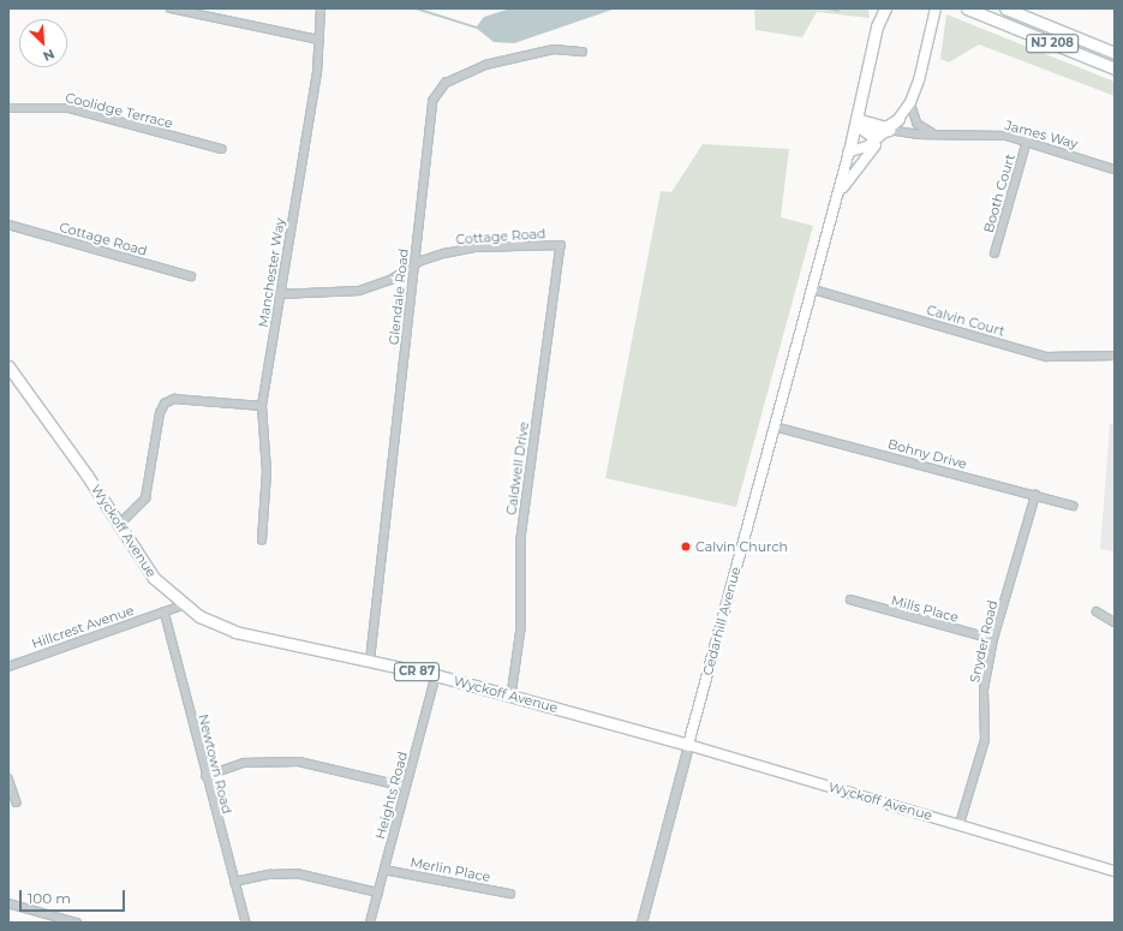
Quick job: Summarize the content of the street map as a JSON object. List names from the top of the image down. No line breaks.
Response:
{"streets":{"main road":["NJ 208","Wyckoff Avenue","Cedarhill Avenue","CR 87"],"street":["Coolidge Terrace","James Way","Booth Court","Cottage Road","Manchester Way","Glendale Road","Calvin Court","Bohny Drive","Caldwell Drive","Mills Place","Hillcrest Avenue","Snyder Road","Newtown Road","Heights Road","Merlin Place"]},"crossings":[["James Way","Booth Court"],["James Way","Cedarhill Avenue"],["Cottage Road","Manchester Way"],["Cottage Road","Glendale Road"],["Cottage Road","Caldwell Drive"],["Glendale Road","Wyckoff Avenue"],["Calvin Court","Cedarhill Avenue"],["Bohny Drive","Cedarhill Avenue"],["Bohny Drive","Snyder Road"],["Caldwell Drive","Wyckoff Avenue"],["Wyckoff Avenue","Cedarhill Avenue"],["Wyckoff Avenue","Hillcrest Avenue"],["Wyckoff Avenue","Snyder Road"],["Wyckoff Avenue","Heights Road"],["Mills Place","Snyder Road"],["Hillcrest Avenue","Newtown Road"],["Heights Road","Merlin Place"]],"places":["Calvin Church"],"scale_bar":"100 m","north":"bottom right"}
